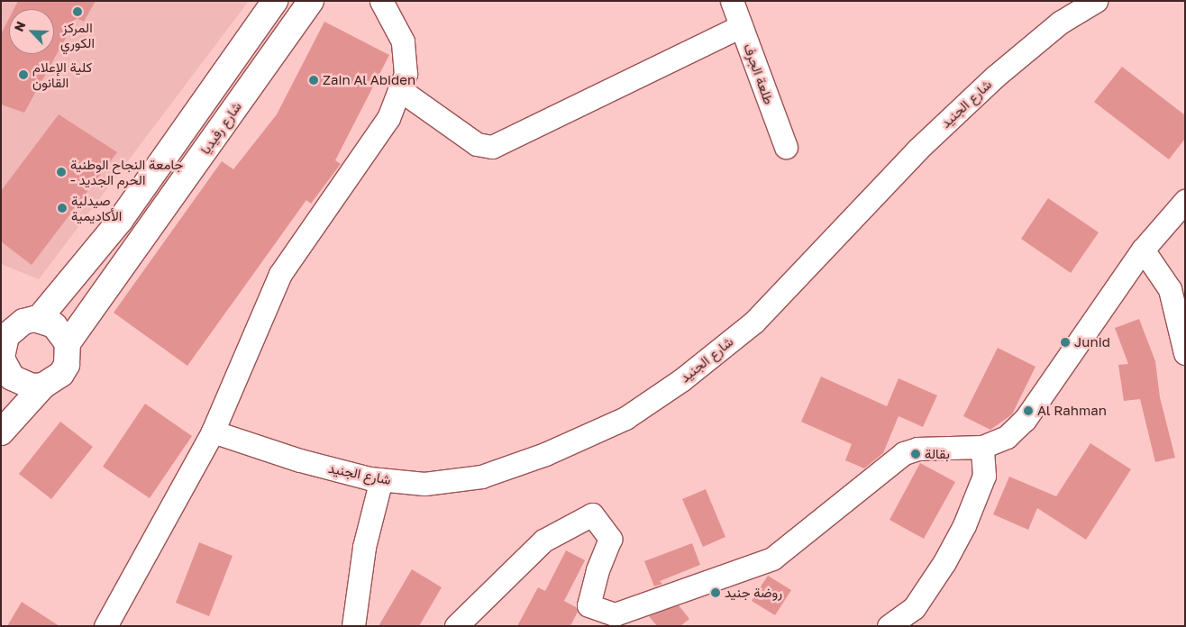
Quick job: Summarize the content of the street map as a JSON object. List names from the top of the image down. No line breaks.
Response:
{"streets":{"main road":["شارع رفيديا"],"street":["طلعة الجرف","شارع الجنيد"]},"places":["المركز الكوري","كلية الإعلام القانون","Zain Al Abiden","جامعة النجاح الوطنية - الحرم الجديد","صيدلية الأكاديمية","Junid","Al Rahman","بقالة","روضة جنيد"],"north":"top left"}
